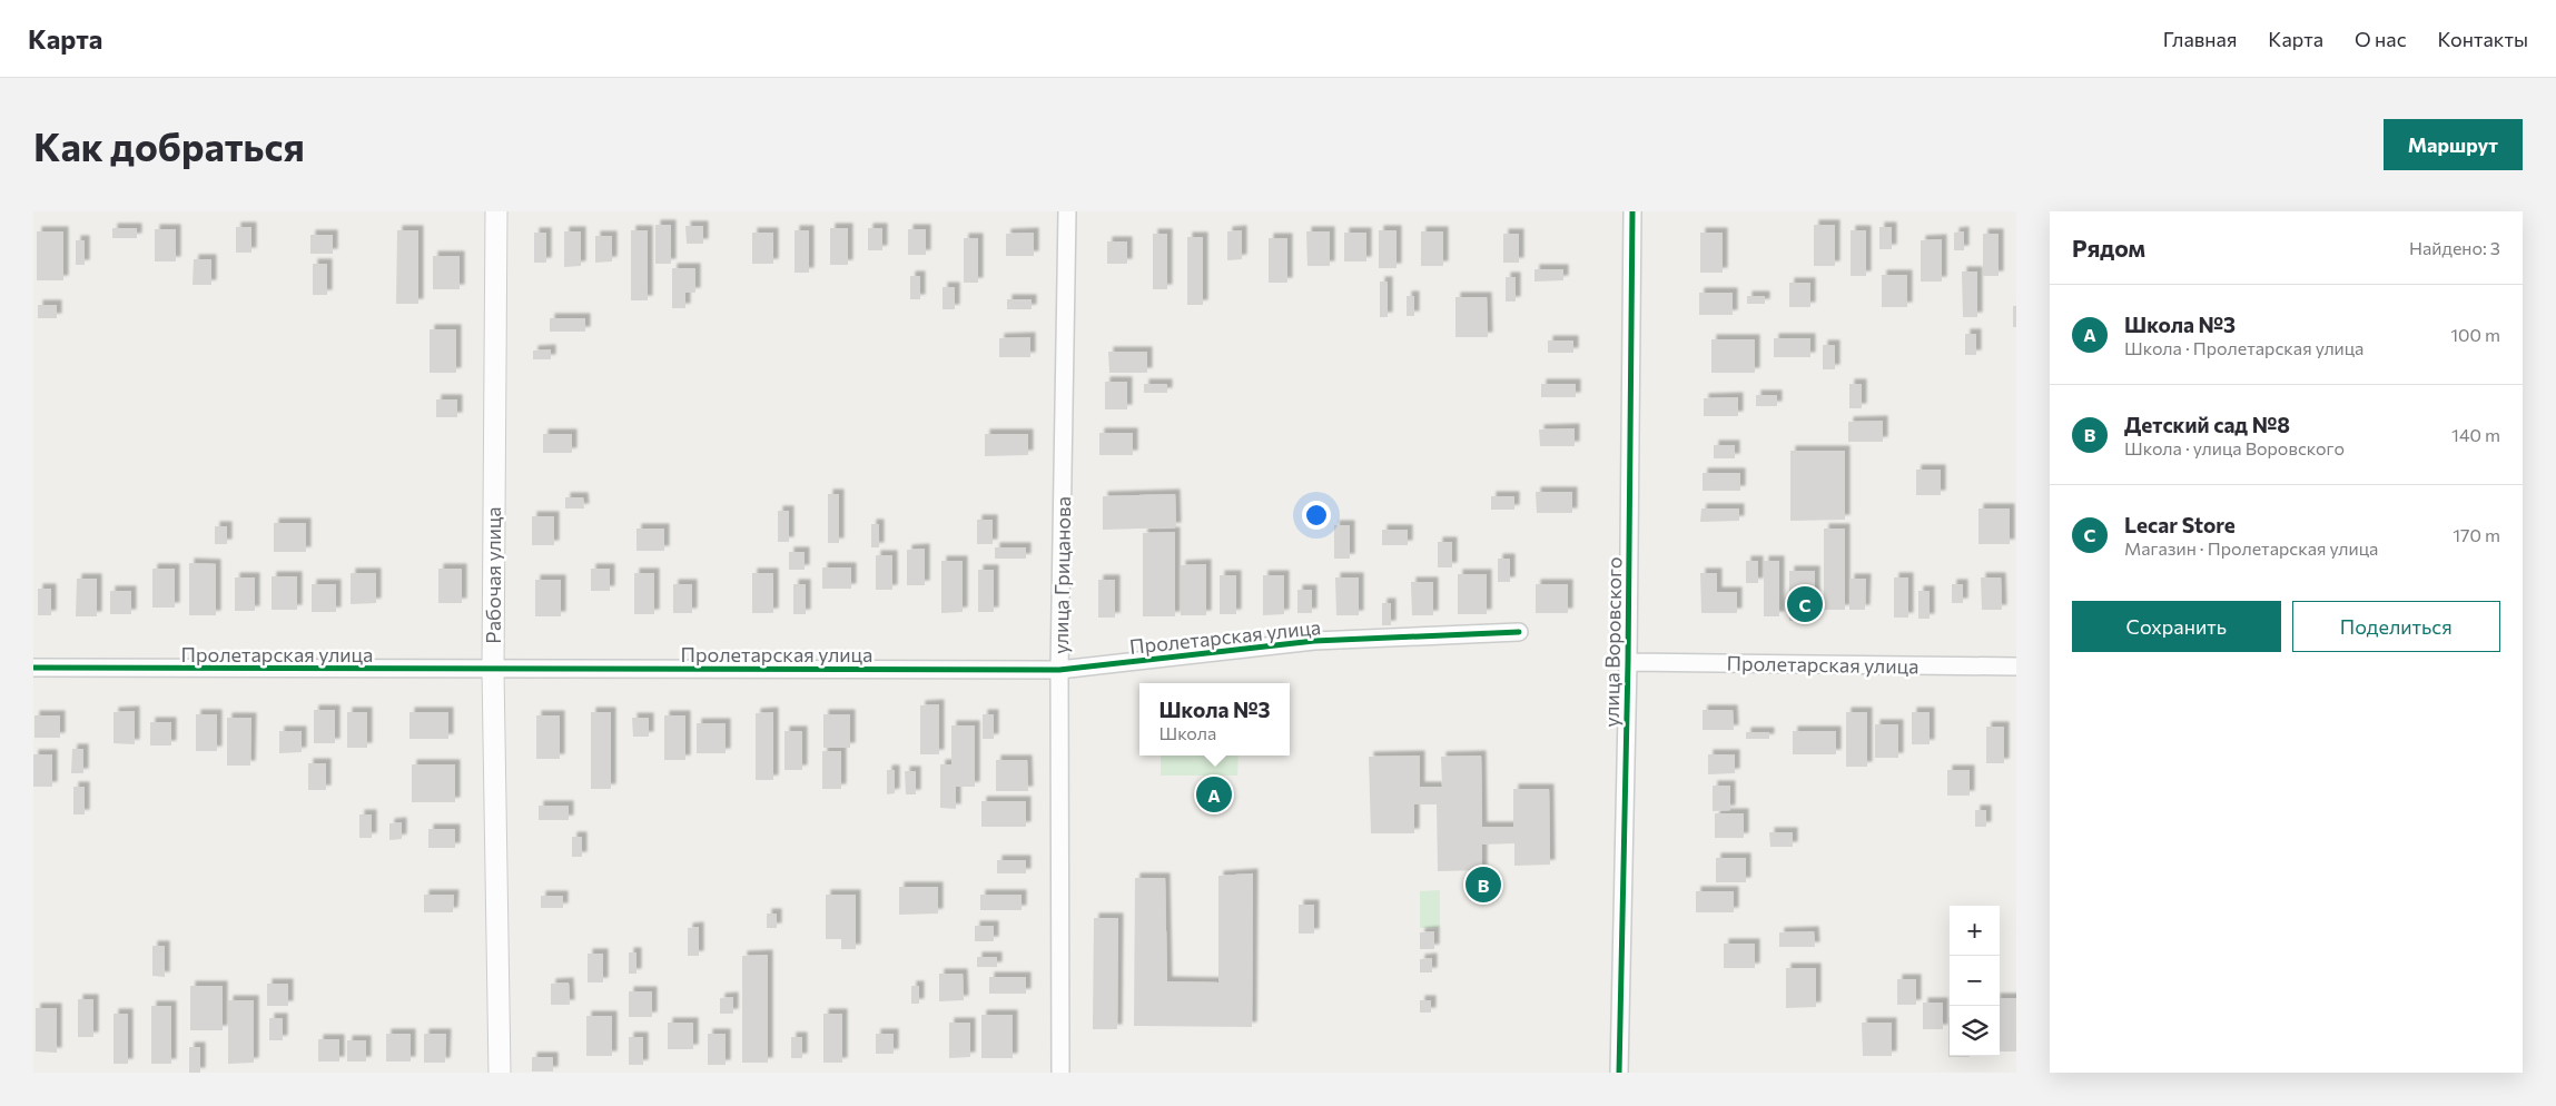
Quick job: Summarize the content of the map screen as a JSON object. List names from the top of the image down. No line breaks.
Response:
{"streets":{"street":["Рабочая улица","улица Грицанова","Пролетарская улица","улица Воровского"]},"crossings":[["Рабочая улица","Пролетарская улица"],["улица Грицанова","Пролетарская улица"],["Пролетарская улица","улица Воровского"]],"page":{"header":"Карта","nav":["Главная","Карта","О нас","Контакты"],"buttons":["Маршрут",["Сохранить","Поделиться"]],"title":"Как добраться","heading":["Рядом","Найдено: 3"],"list":[{"mark":"A","name":"Школа №3","note":"Школа · Пролетарская улица","value":"100 m"},{"mark":"B","name":"Детский сад №8","note":"Школа · улица Воровского","value":"140 m"},{"mark":"C","name":"Lecar Store","note":"Магазин · Пролетарская улица","value":"170 m"}],"pins":["C","A","B"],"popup":["Школа №3","Школа"],"map_buttons":["+","−"]}}
